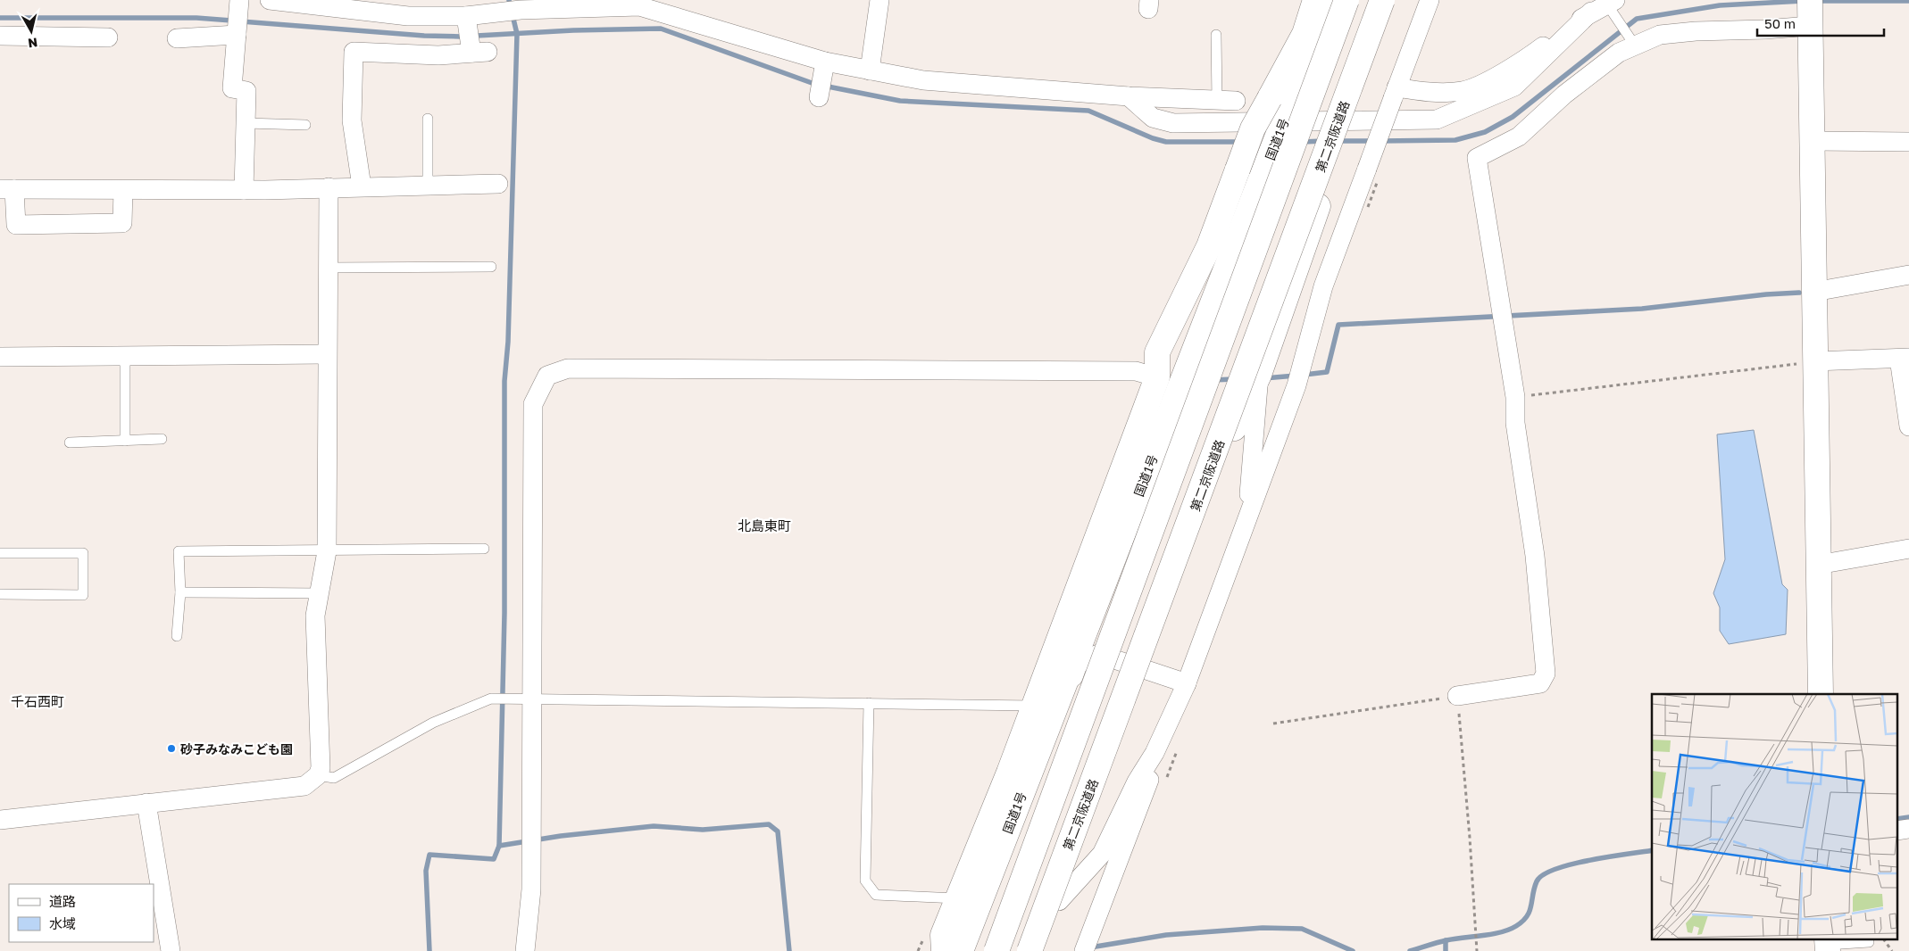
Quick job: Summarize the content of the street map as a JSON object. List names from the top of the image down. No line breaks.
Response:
{"streets":{"main road":["第二京阪道路","国道1号"]},"districts":["北島東町","千石西町"],"places":["砂子みなみこども園"],"legend":["道路","水域"],"scale_bar":"50 m","north":"bottom"}
